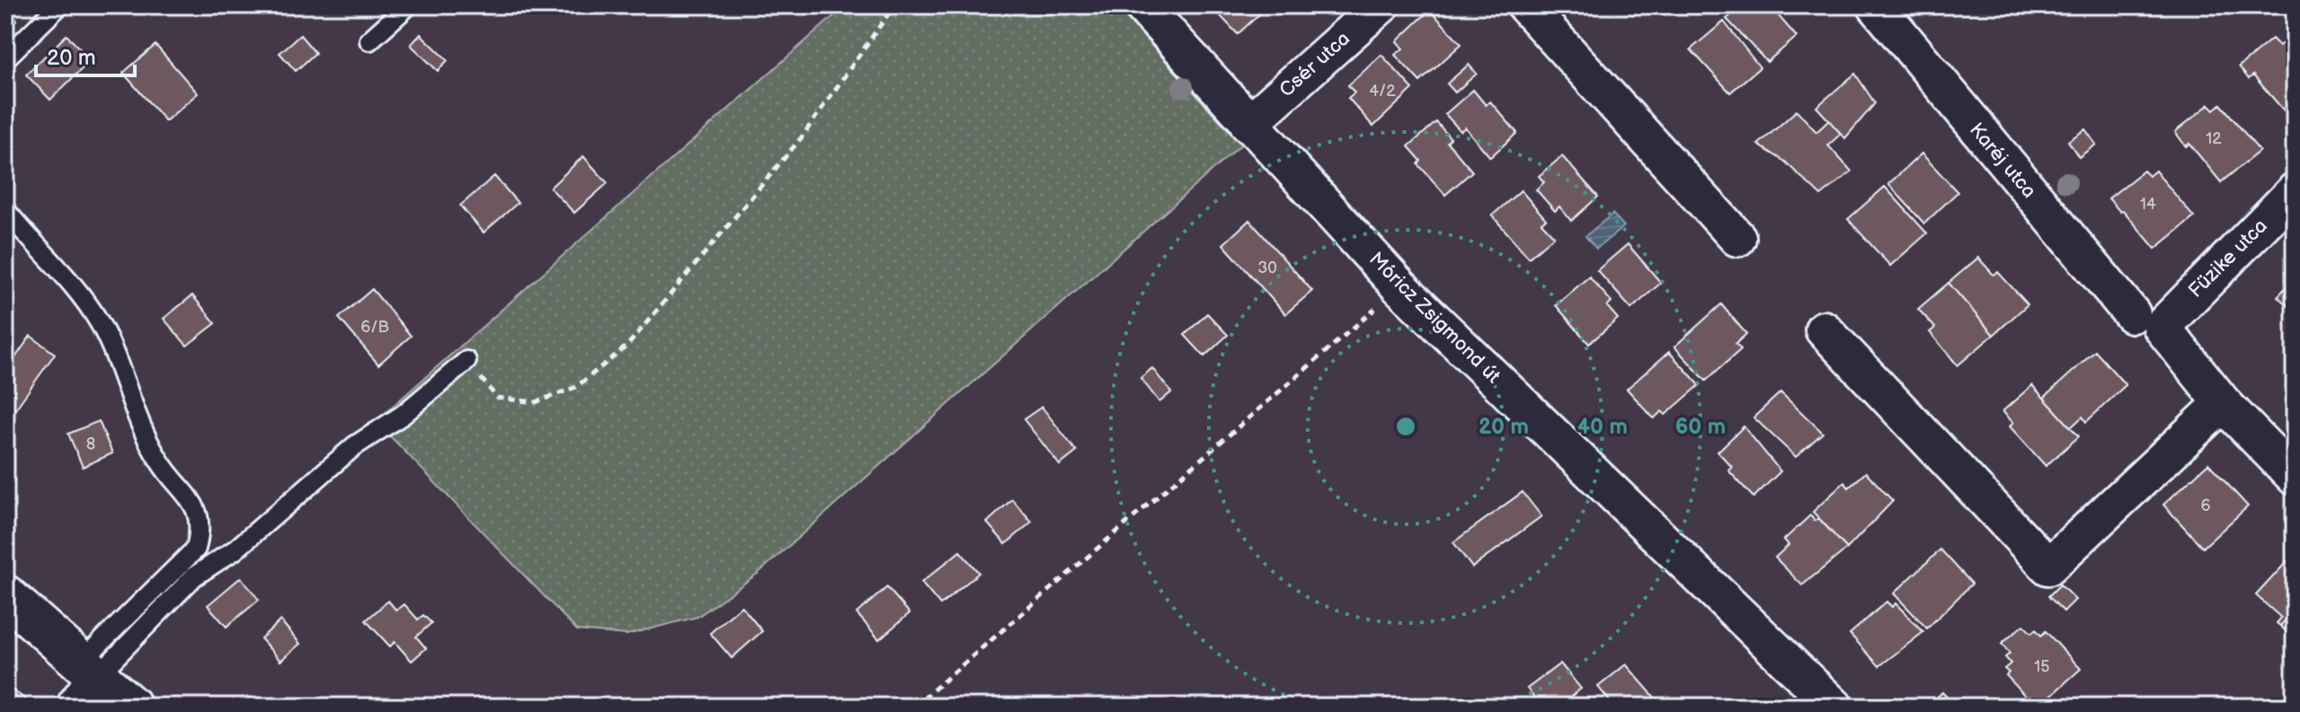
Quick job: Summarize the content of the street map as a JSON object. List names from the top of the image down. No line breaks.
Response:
{"streets":{"street":["Csér utca","Karéj utca","Füzike utca","Móricz Zsigmond út"]},"crossings":[["Csér utca","Móricz Zsigmond út"],["Karéj utca","Füzike utca"]],"house_numbers":["4/2","12","14","30","6/B","8","6","15"],"scale_bar":"20 m","rings":["20 m","40 m","60 m"]}
